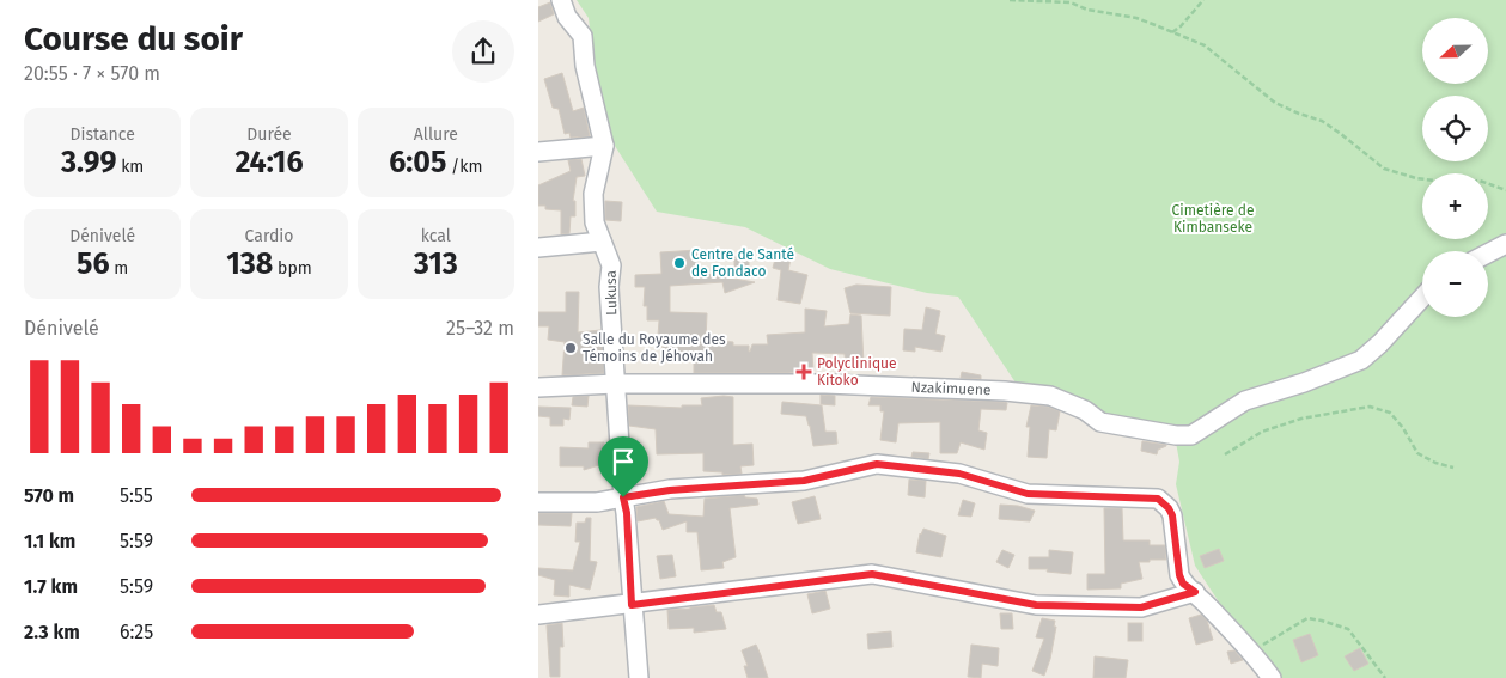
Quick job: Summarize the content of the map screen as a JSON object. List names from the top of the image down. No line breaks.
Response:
{"streets":{"street":["Lukusa","Nzakimuene"]},"crossings":[["Lukusa","Nzakimuene"]],"parks":["Cimetière de Kimbanseke"],"places":{"other":["Centre de Santé de Fondaco","Salle du Royaume des Témoins de Jéhovah"],"health":["Polyclinique Kitoko"]},"north":"left","page":{"heading":["Course du soir","20:55 · 7 × 570 m"],"map_buttons":["+","−"],"stats":[["Distance","3.99 km"],["Durée","24:16"],["Allure","6:05 /km"],["Dénivelé","56 m"],["Cardio","138 bpm"],["kcal","313"]],"chart":["Dénivelé","25–32 m"],"list":[{"name":"570 m","note":"5:55"},{"name":"1.1 km","note":"5:59"},{"name":"1.7 km","note":"5:59"},{"name":"2.3 km","note":"6:25"}]}}
